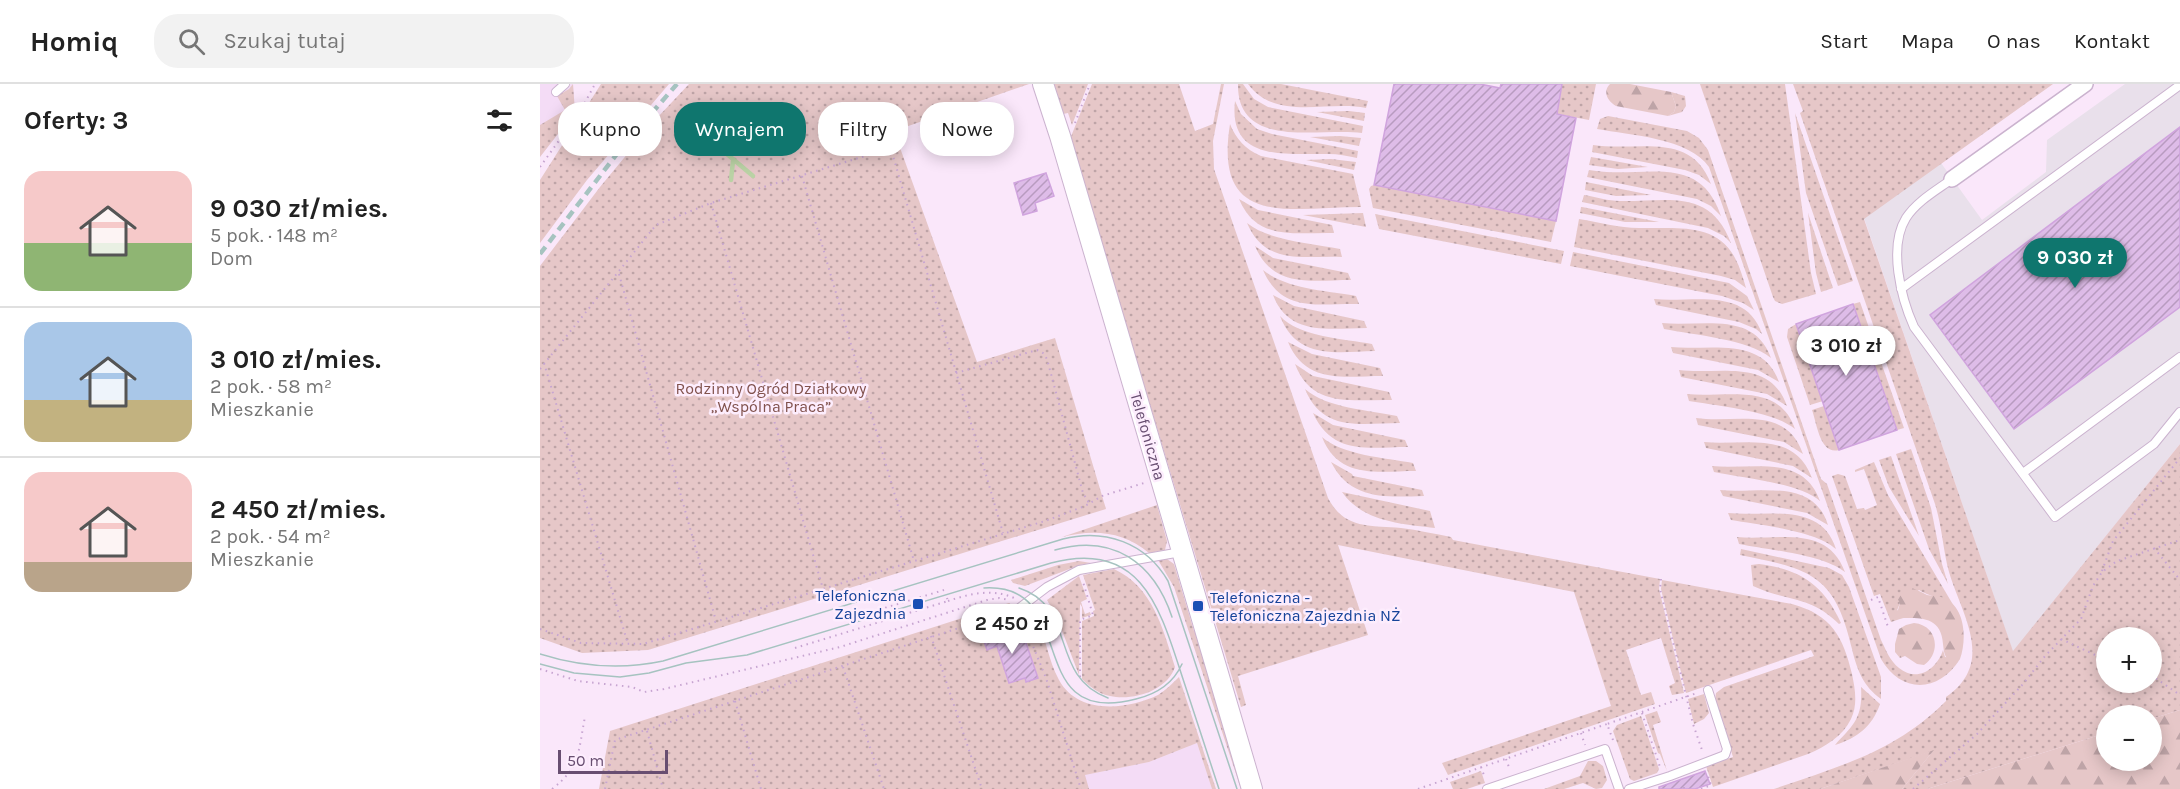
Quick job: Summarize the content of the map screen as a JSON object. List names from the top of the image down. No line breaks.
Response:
{"streets":{"street":["Telefoniczna"]},"parks":["Rodzinny Ogród Działkowy „Wspólna Praca”"],"places":{"transit":["Telefoniczna Zajezdnia","Telefoniczna - Telefoniczna Zajezdnia NŻ"]},"scale_bar":"50 m","page":{"header":"Homiq","search":"Szukaj tutaj","nav":["Start","Mapa","O nas","Kontakt"],"heading":"Oferty: 3","chip":["Kupno","Wynajem","Filtry","Nowe"],"list":[{"name":"9 030 zł/mies.","note":"5 pok. · 148 m² · Dom"},{"name":"3 010 zł/mies.","note":"2 pok. · 58 m² · Mieszkanie"},{"name":"2 450 zł/mies.","note":"2 pok. · 54 m² · Mieszkanie"}],"price":["9 030 zł","3 010 zł","2 450 zł"],"map_buttons":["+","−"],"scale":"50 m"}}
